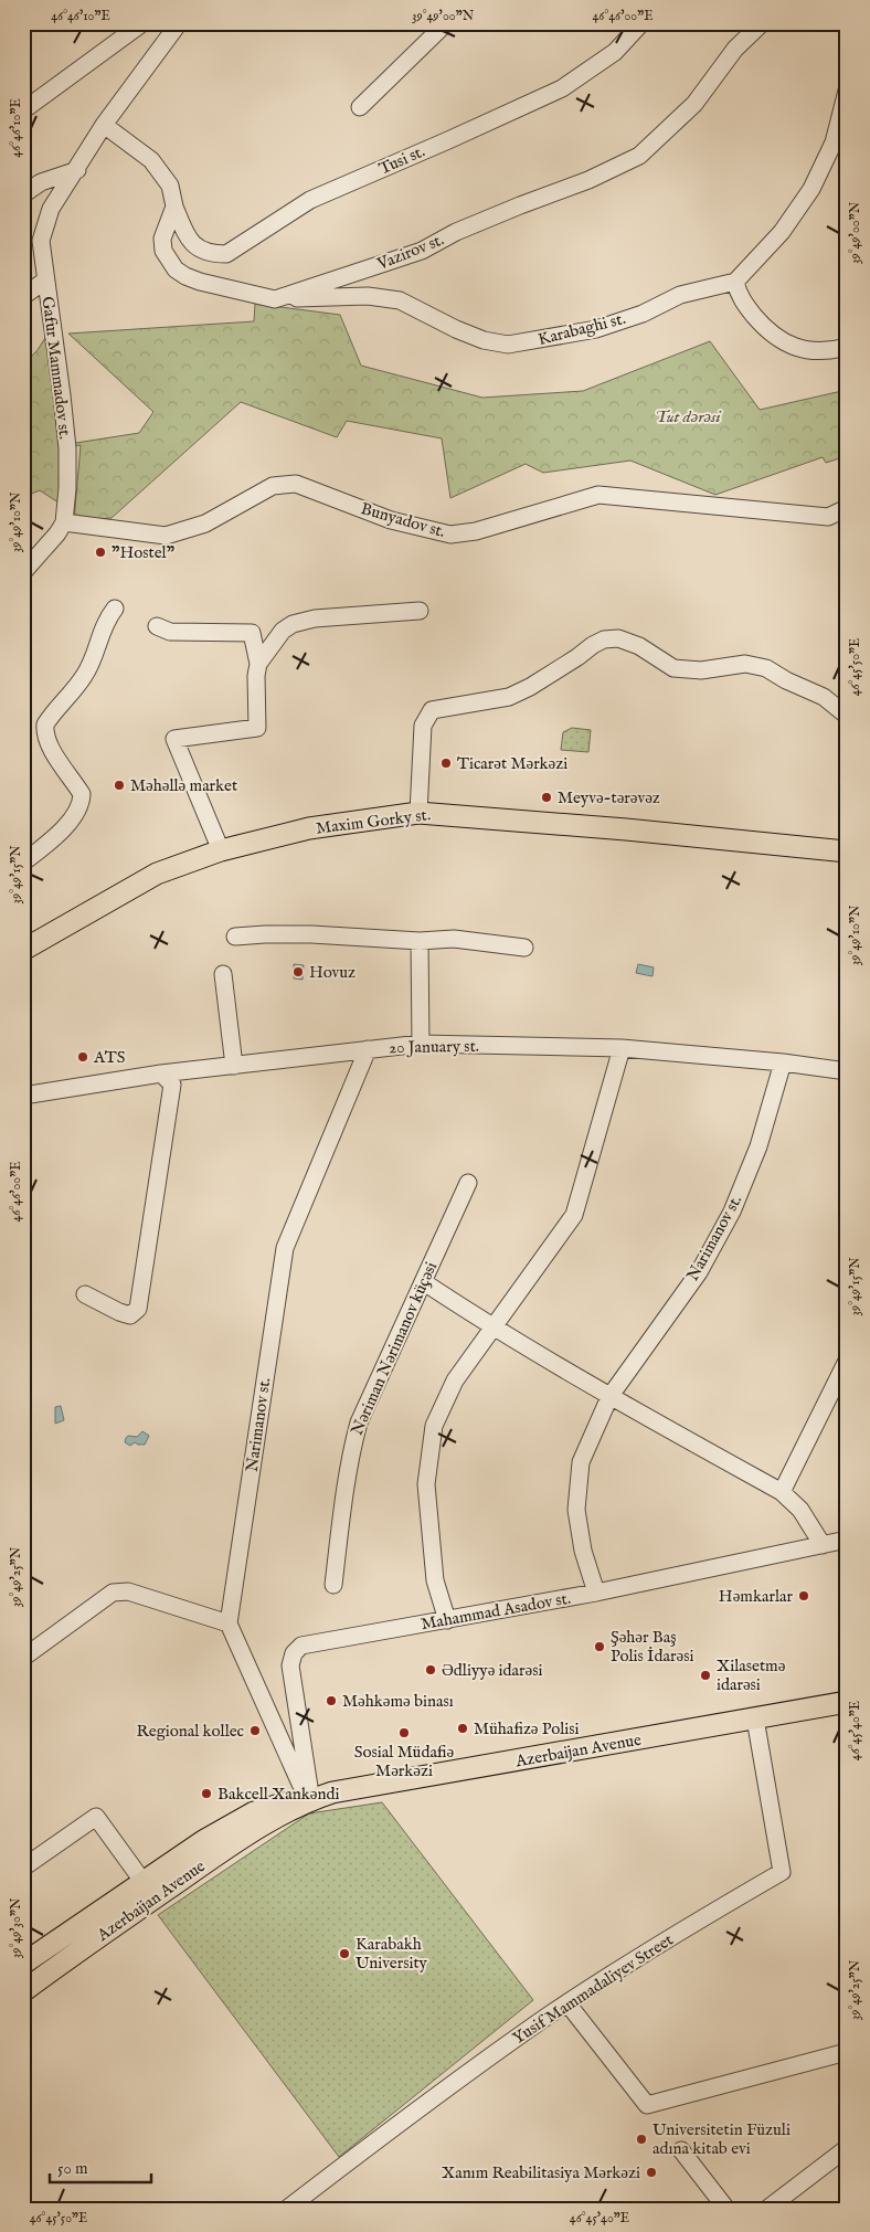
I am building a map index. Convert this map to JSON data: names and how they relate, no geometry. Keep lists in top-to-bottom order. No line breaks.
{"streets":{"main road":["Maxim Gorky st.","Azerbaijan Avenue"],"street":["Tusi st.","Vazirov st.","Karabaghi st.","Gafur Mammadov st.","Bunyadov st.","20 January st.","Narimanov st.","Nəriman Nərimanov küçəsi","Mahammad Asadov st.","Yusif Mammadaliyev Street"]},"crossings":[["Vazirov st.","Karabaghi st."],["Gafur Mammadov st.","Bunyadov st."],["20 January st.","Narimanov st."],["Narimanov st.","Mahammad Asadov st."],["Mahammad Asadov st.","Azerbaijan Avenue"],["Azerbaijan Avenue","Yusif Mammadaliyev Street"]],"parks":["Tut dərəsi"],"places":["\"Hostel\"","Ticarət Mərkəzi","Məhəllə market","Meyvə-tərəvəz","Hovuz","ATS","Həmkarlar","Şəhər Baş Polis İdarəsi","Ədliyyə idarəsi","Xilasetmə idarəsi","Məhkəmə binası","Mühafizə Polisi","Regional kollec","Sosial Müdafiə Mərkəzi","Bakcell Xankəndi","Karabakh University","Universitetin Füzuli adına kitab evi","Xanım Reabilitasiya Mərkəzi"],"scale_bar":"50 m","coordinates":["46°46'10\"E","39°49'00\"N","46°46'00\"E","39°49'10\"N","46°45'50\"E","39°49'15\"N","39°49'25\"N","46°45'40\"E","39°49'30\"N"]}
